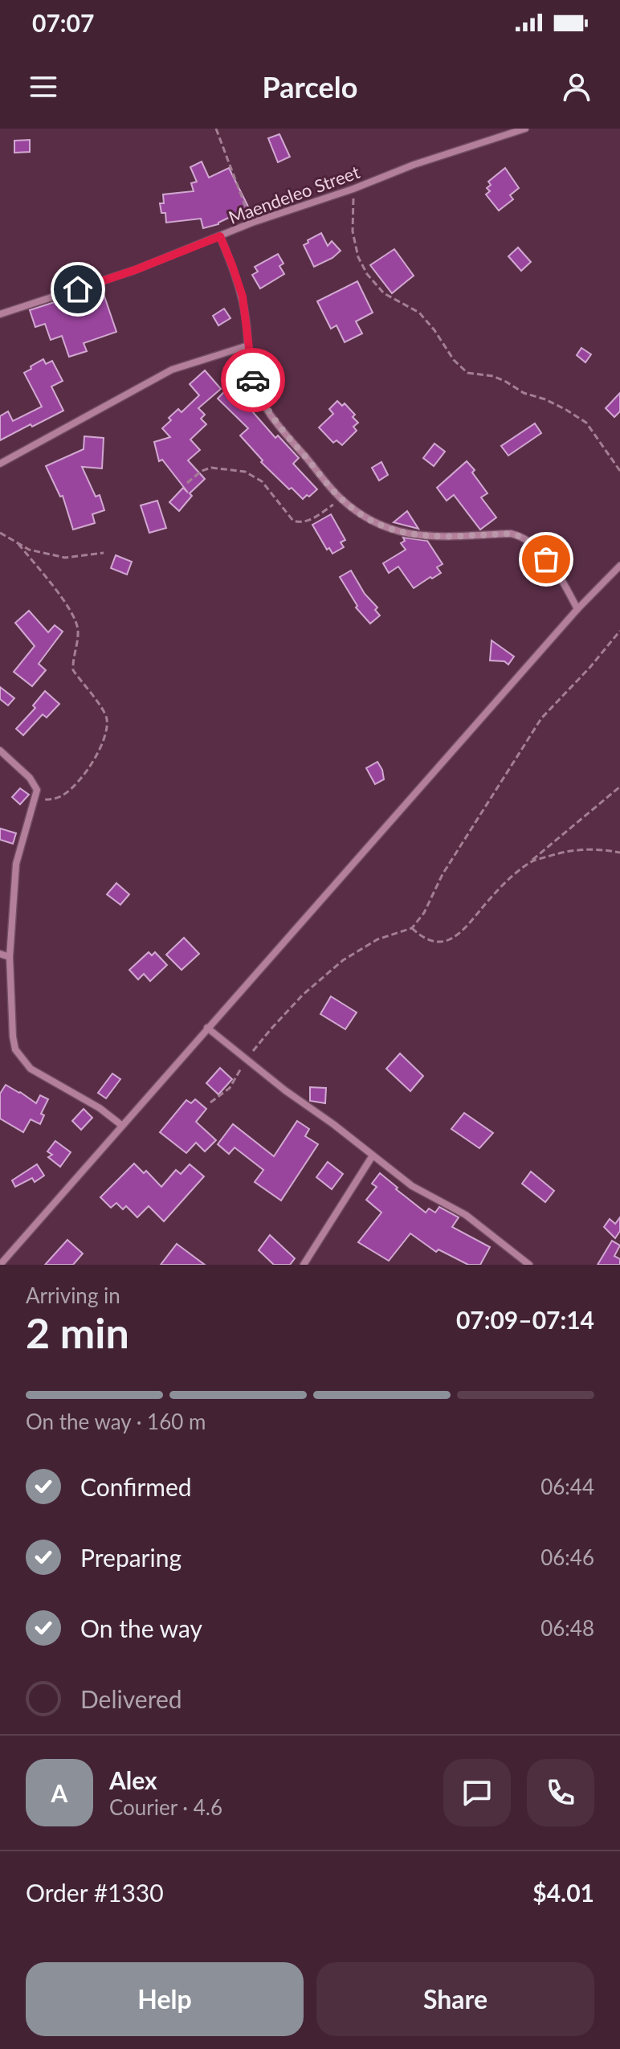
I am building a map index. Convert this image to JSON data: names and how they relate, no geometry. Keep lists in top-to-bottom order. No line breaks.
{"streets":{"street":["Maendeleo Street"]},"page":{"status":"07:07","header":"Parcelo","heading":["2 min","Arriving in","07:09–07:14"],"panel":["Alex","Courier · 4.6","Order #1330","$4.01"],"bar":"On the way · 160 m","list":[["Confirmed","06:44"],["Preparing","06:46"],["On the way","06:48"],"Delivered"],"round":"A","buttons":["Help","Share"]}}
